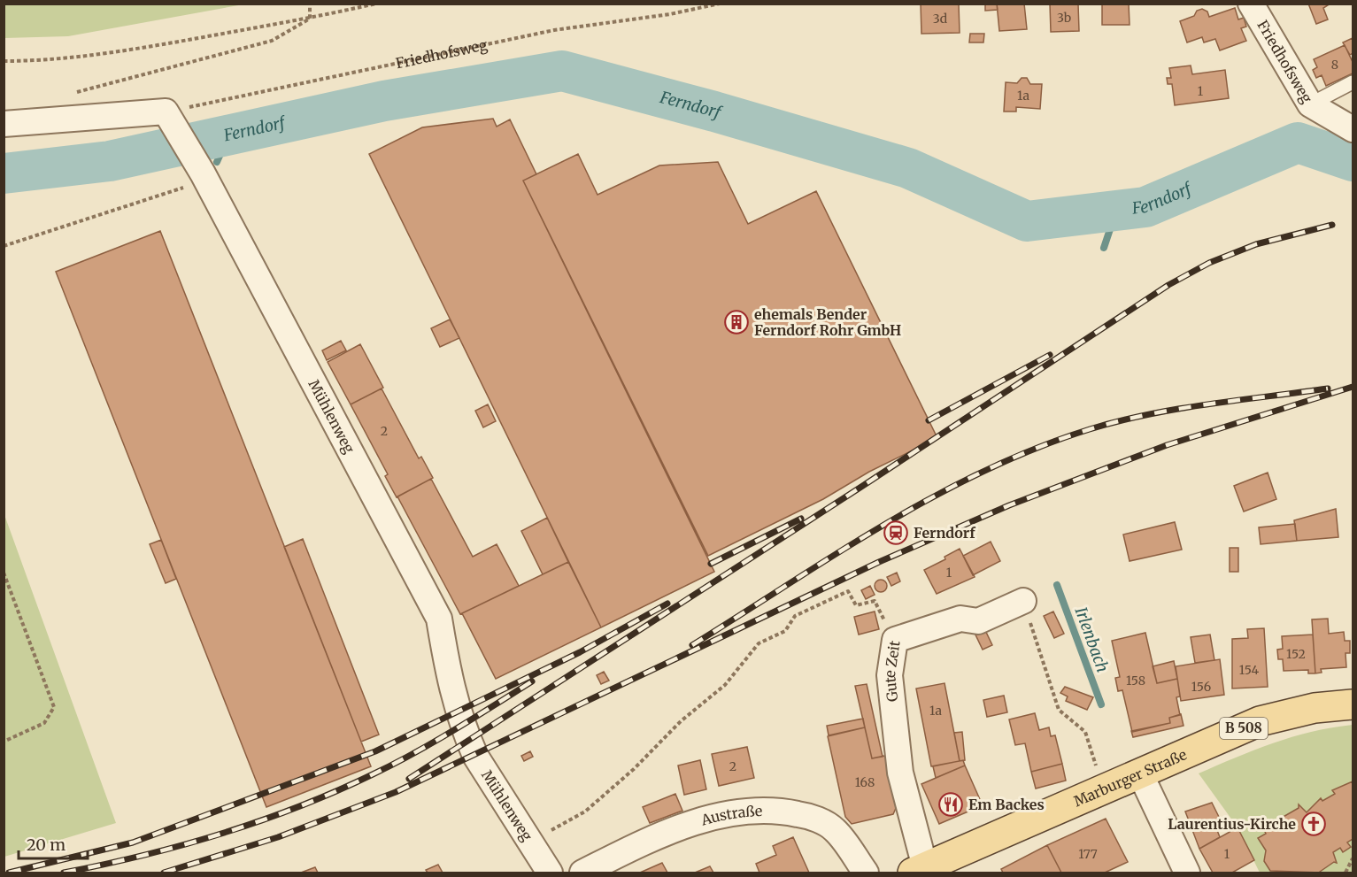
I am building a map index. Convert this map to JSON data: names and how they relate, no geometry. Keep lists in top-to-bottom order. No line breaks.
{"streets":{"main road":["B 508","Marburger Straße"],"street":["Friedhofsweg","Mühlenweg","Gute Zeit","Austraße"]},"crossings":[["Friedhofsweg","Mühlenweg"],["Gute Zeit","Marburger Straße"]],"water":["Ferndorf","Irlenbach"],"places":{"building":["ehemals Bender Ferndorf Rohr GmbH"],"station":["Ferndorf"],"restaurant":["Em Backes"],"church":["Laurentius-Kirche"]},"house_numbers":["3b","3d","8","1","1a","2","1","152","154","158","156","1a","2","168","177","1"],"scale_bar":"20 m"}
